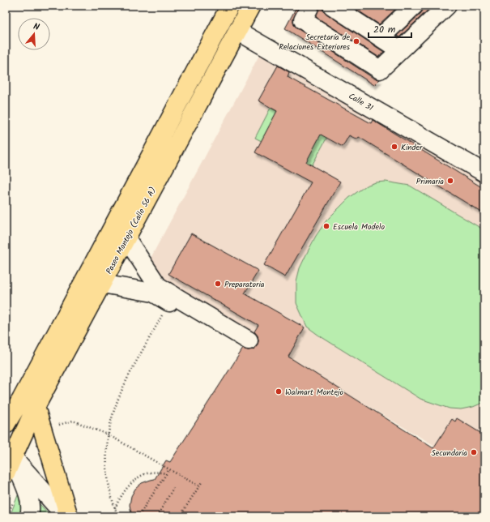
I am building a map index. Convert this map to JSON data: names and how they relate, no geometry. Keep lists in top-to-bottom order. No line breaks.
{"streets":{"main road":["Paseo Montejo (Calle 56 A)"],"street":["Calle 31"]},"crossings":[["Calle 31","Paseo Montejo (Calle 56 A)"]],"places":["Secretaría de Relaciones Exteriores","Kinder","Primaria","Escuela Modelo","Preparatoria","Walmart Montejo","Secundaria"],"scale_bar":"20 m","north":"top"}
